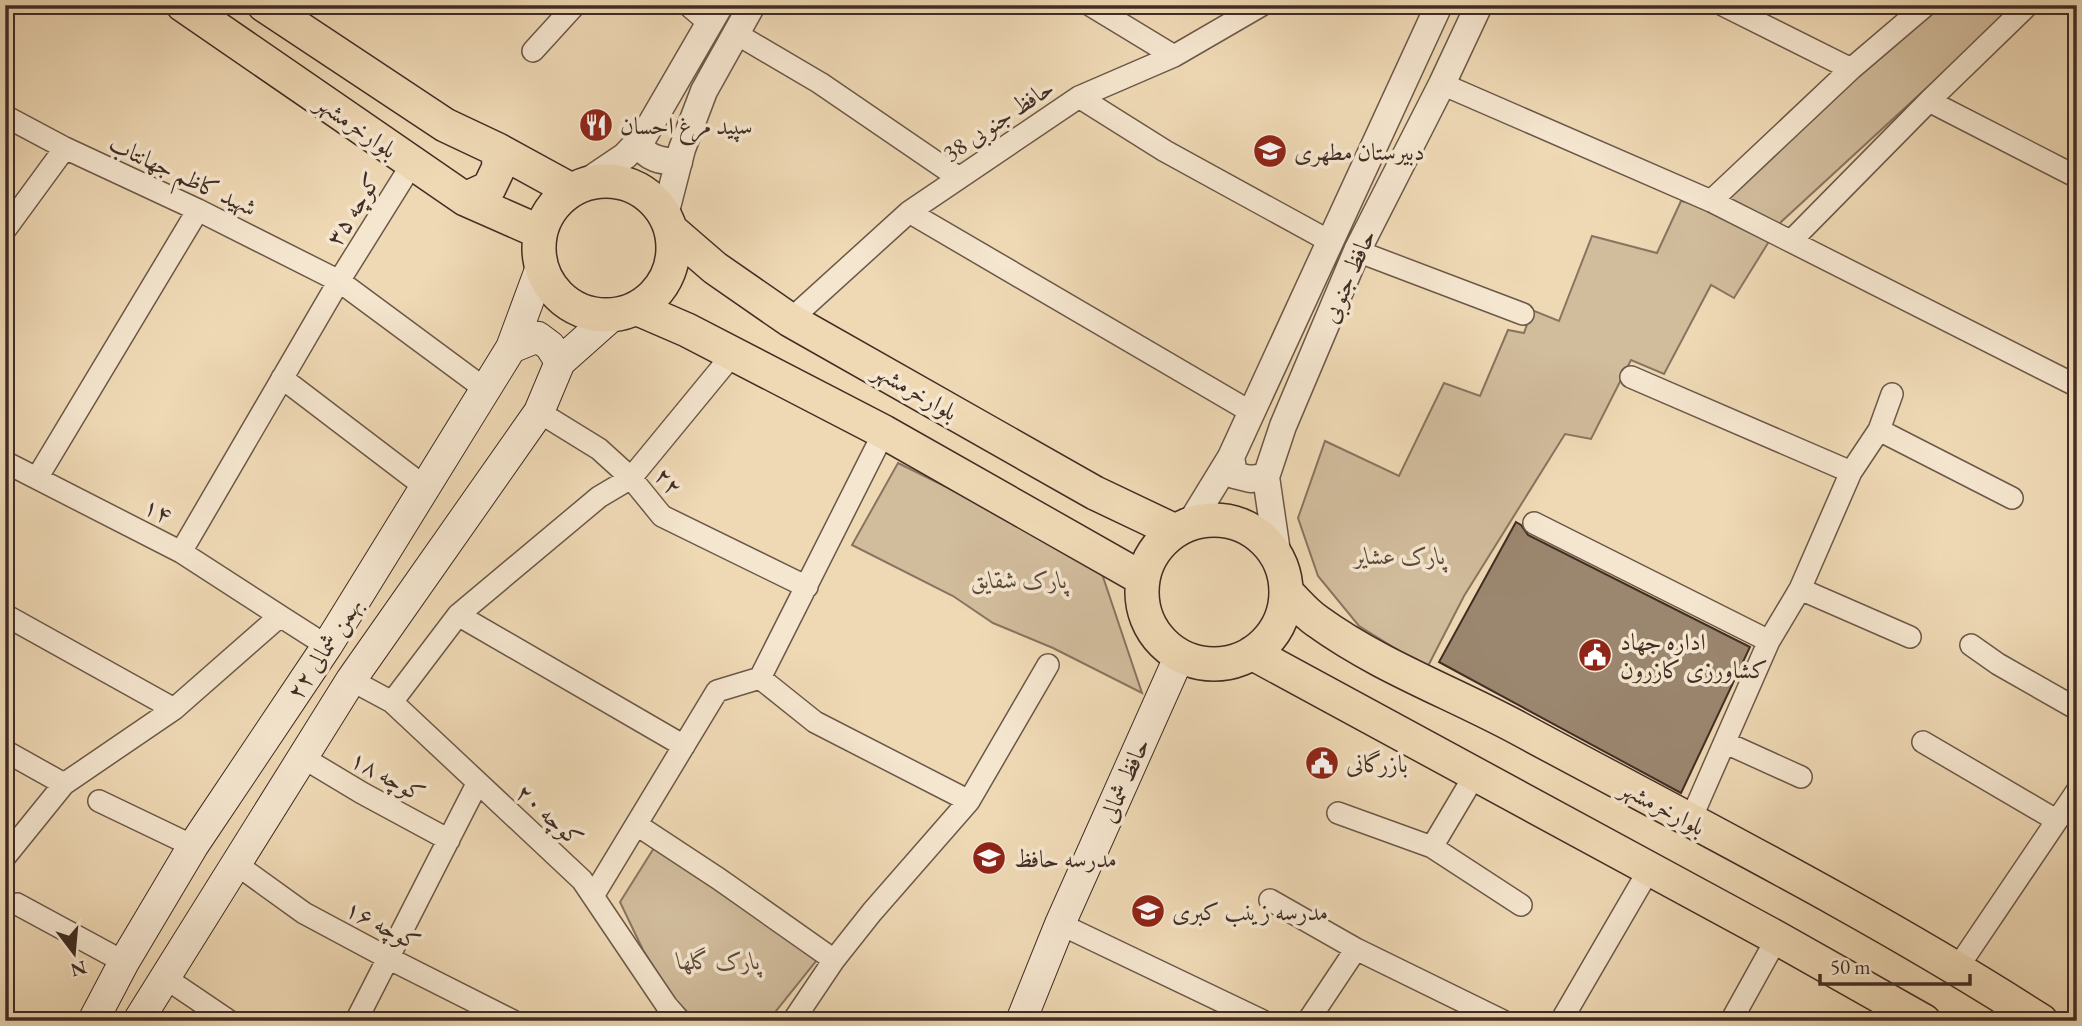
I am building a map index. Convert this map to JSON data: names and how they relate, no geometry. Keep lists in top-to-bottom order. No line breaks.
{"streets":{"main road":["بلوارخرمشهر","۲۲ بهمن شمالی","حافظ شمالی"],"street":["حافظ جنوبی 38","شهید کاظم جهانتاب","کوچه ۳۵","حافظ جنوبی","۲۲","۱۴","کوچه ۱۸","کوچه ۲۰","کوچه ۱۶"]},"crossings":[["حافظ جنوبی 38","بلوارخرمشهر"],["بلوارخرمشهر","کوچه ۳۵"],["بلوارخرمشهر","حافظ جنوبی"],["بلوارخرمشهر","۲۲ بهمن شمالی"],["بلوارخرمشهر","حافظ شمالی"],["شهید کاظم جهانتاب","کوچه ۳۵"],["شهید کاظم جهانتاب","۲۲ بهمن شمالی"],["کوچه ۳۵","۱۴"],["حافظ جنوبی","حافظ شمالی"],["۲۲","۲۲ بهمن شمالی"],["۱۴","۲۲ بهمن شمالی"],["۲۲ بهمن شمالی","کوچه ۱۸"],["۲۲ بهمن شمالی","کوچه ۲۰"],["۲۲ بهمن شمالی","کوچه ۱۶"]],"parks":["پارک عشایر","پارک شقایق","پارک گلها"],"places":{"restaurant":["سپید مرغ احسان"],"school or university":["دبیرستان مطهری","مدرسه حافظ","مدرسه زینب کبری"],"public building":["اداره جهاد کشاورزی کازرون","بازرگانی"]},"scale_bar":"50 m","north":"bottom"}
